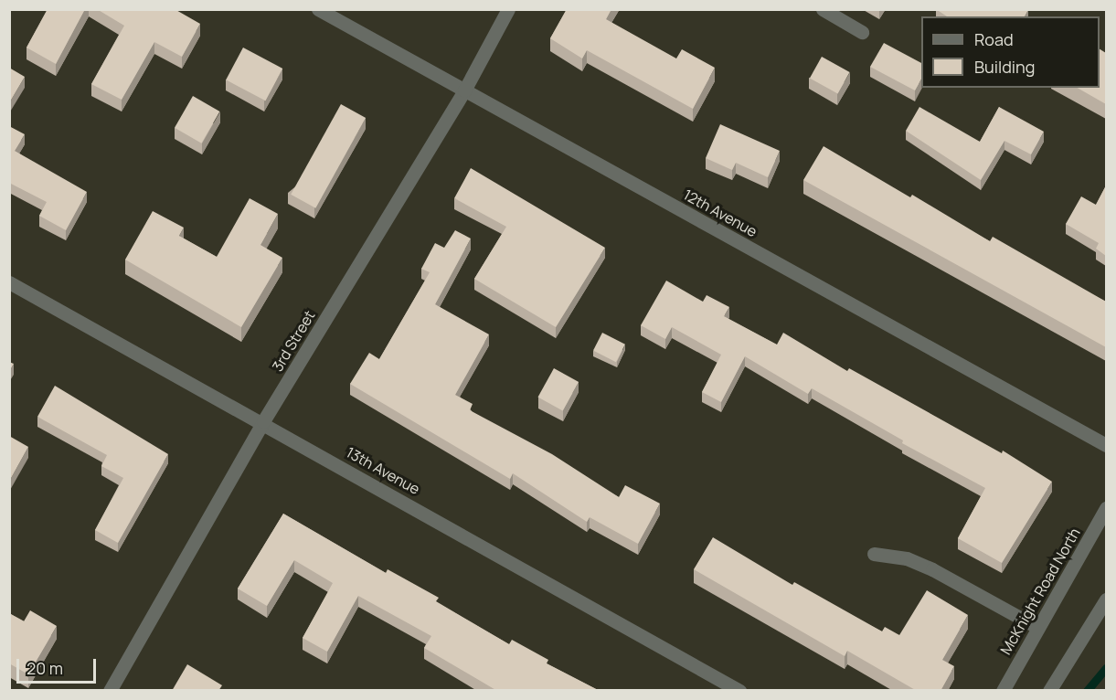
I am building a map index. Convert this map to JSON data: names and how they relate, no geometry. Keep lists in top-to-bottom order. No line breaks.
{"streets":{"street":["12th Avenue","3rd Street","13th Avenue","McKnight Road North"]},"crossings":[["12th Avenue","3rd Street"],["3rd Street","13th Avenue"]],"legend":["Road","Building"],"scale_bar":"20 m"}
